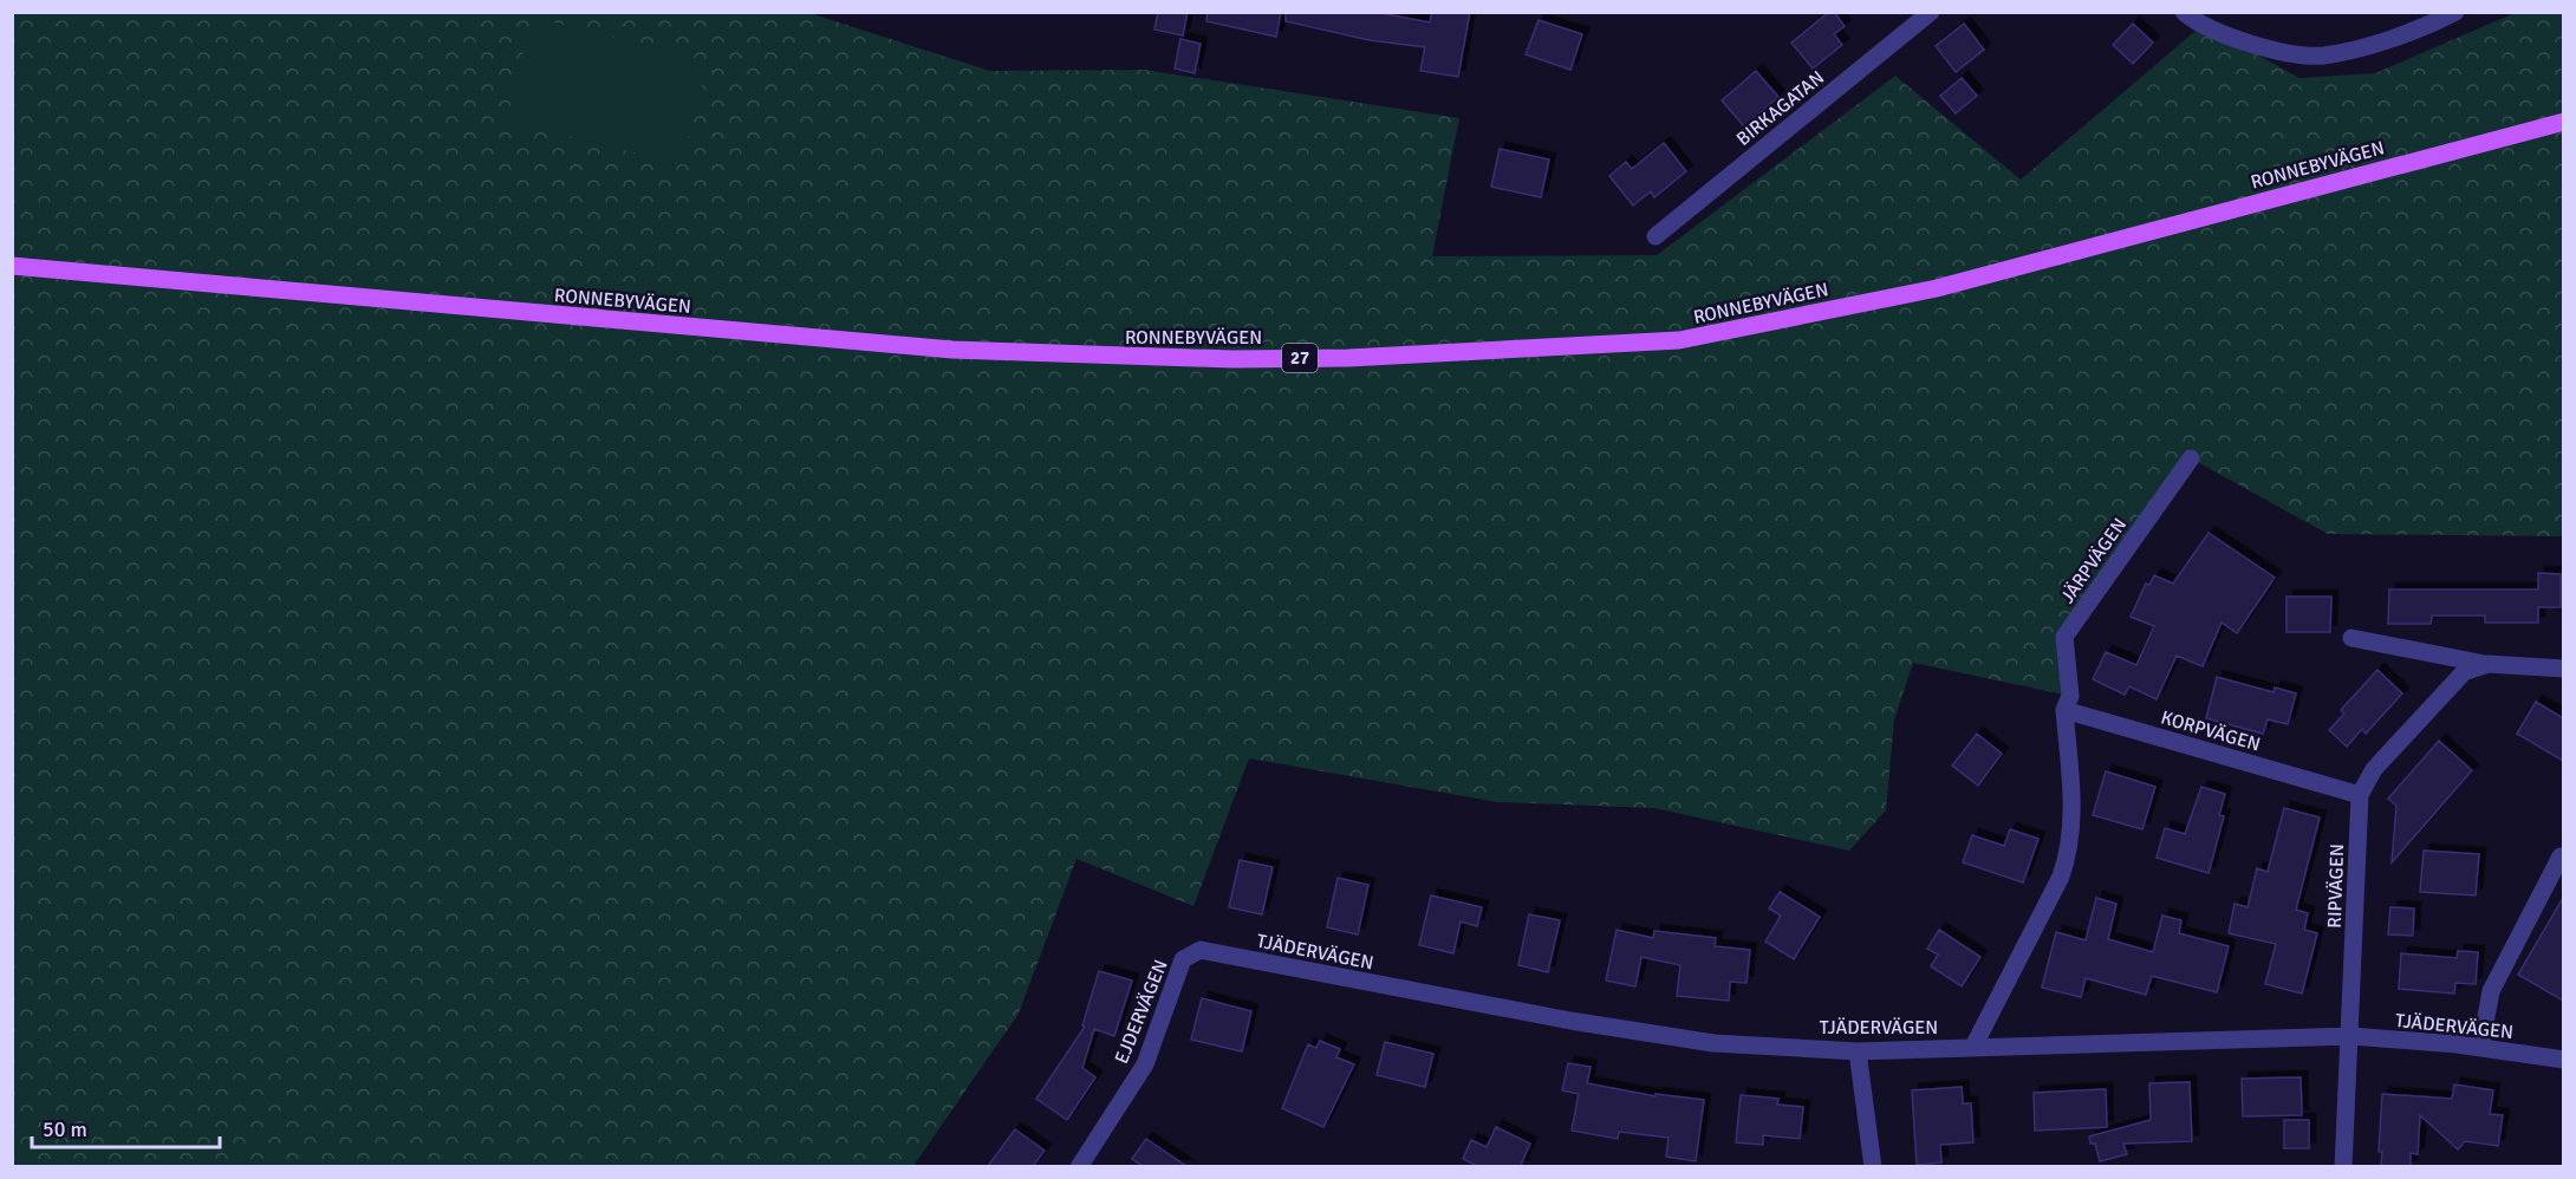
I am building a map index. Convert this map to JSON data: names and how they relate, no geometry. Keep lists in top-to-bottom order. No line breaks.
{"streets":{"main road":["RONNEBYVÄGEN","27"],"street":["BIRKAGATAN","JÄRPVÄGEN","KORPVÄGEN","RIPVÄGEN","TJÄDERVÄGEN","EJDERVÄGEN"]},"crossings":[["JÄRPVÄGEN","KORPVÄGEN"],["JÄRPVÄGEN","TJÄDERVÄGEN"],["KORPVÄGEN","RIPVÄGEN"],["RIPVÄGEN","TJÄDERVÄGEN"],["TJÄDERVÄGEN","EJDERVÄGEN"]],"scale_bar":"50 m"}
